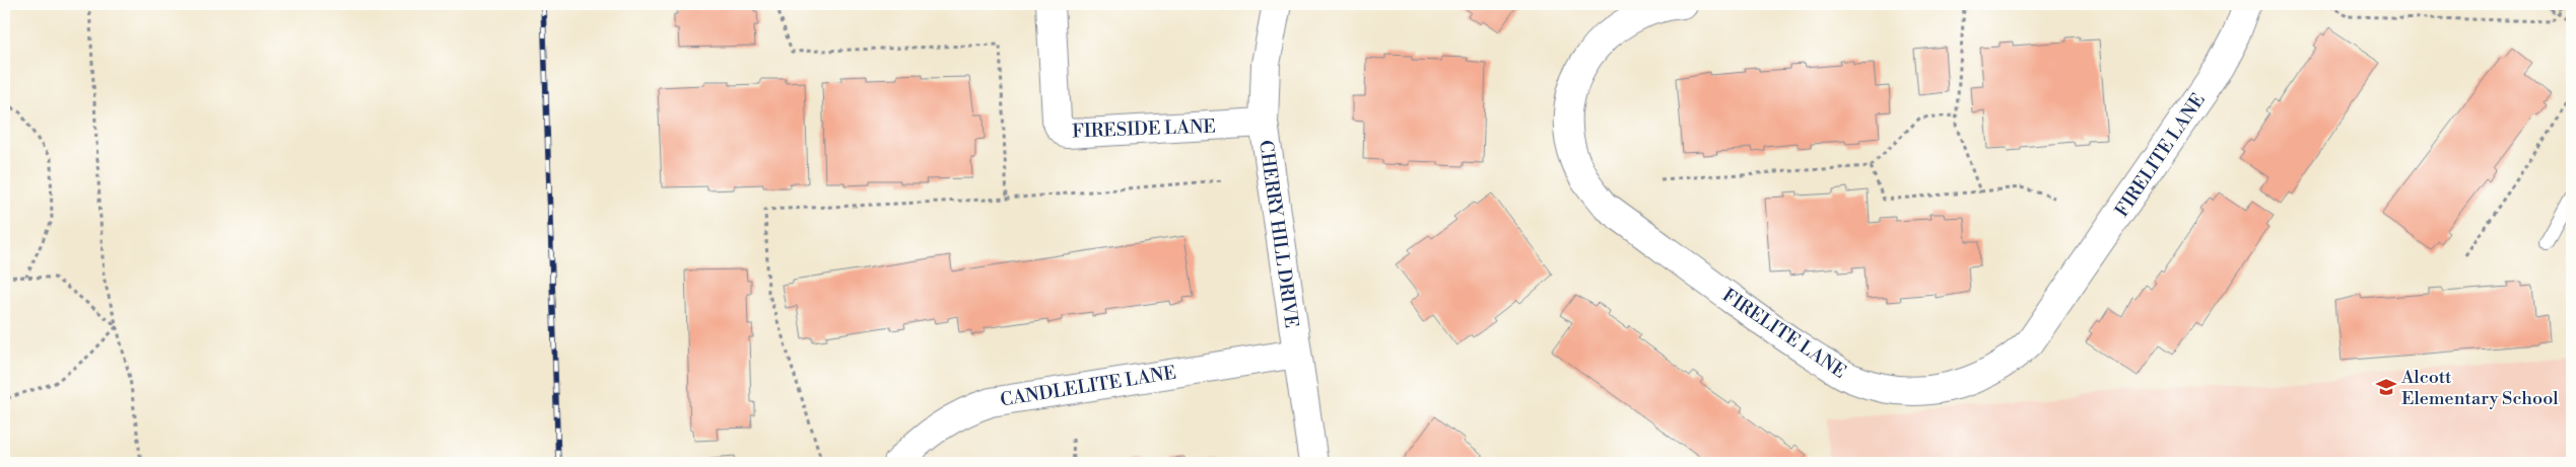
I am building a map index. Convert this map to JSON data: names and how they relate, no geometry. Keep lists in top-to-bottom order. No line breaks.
{"streets":{"street":["FIRESIDE LANE","FIRELITE LANE","CHERRY HILL DRIVE","CANDLELITE LANE"]},"crossings":[["FIRESIDE LANE","CHERRY HILL DRIVE"],["CHERRY HILL DRIVE","CANDLELITE LANE"]],"places":{"school or university":["Alcott Elementary School"]}}
